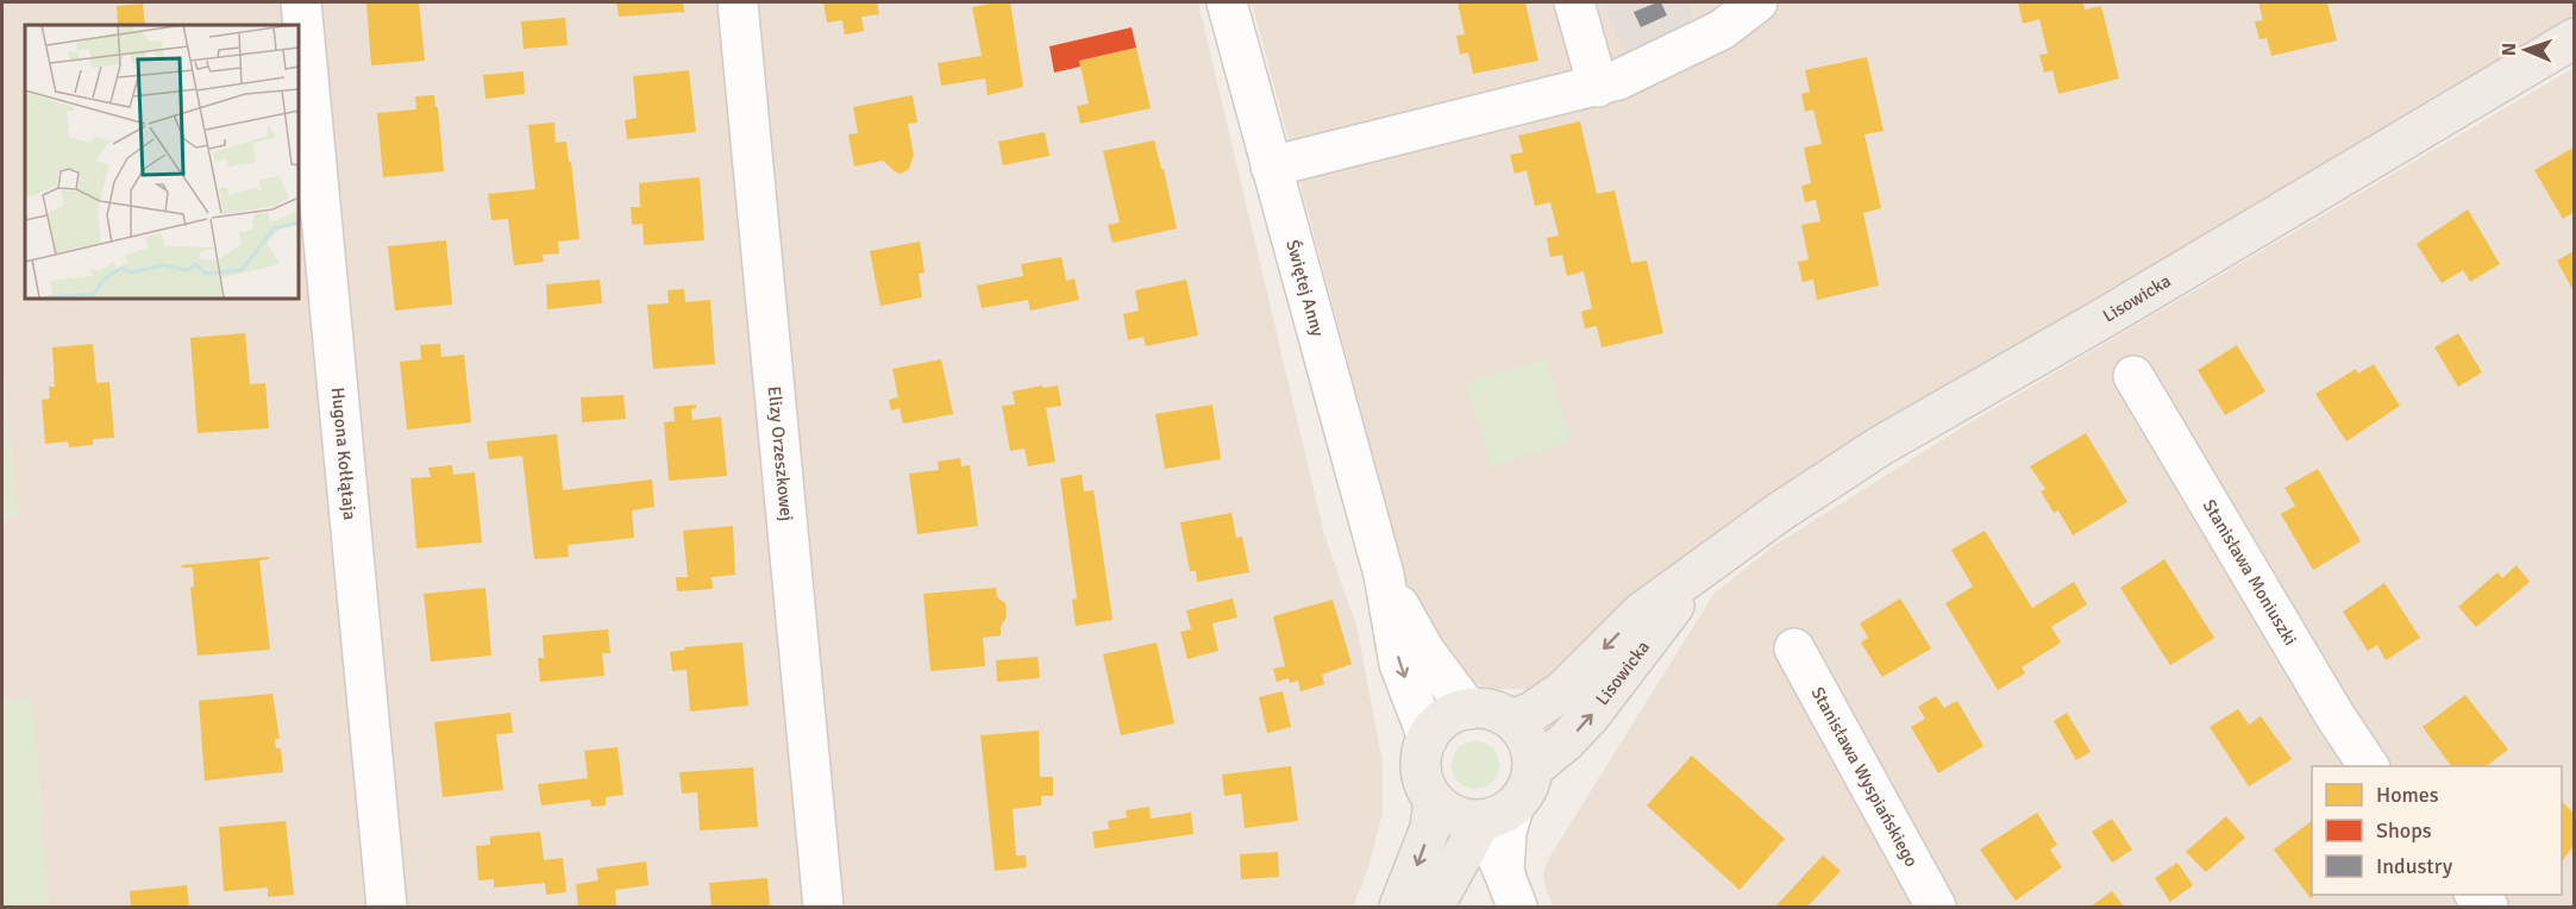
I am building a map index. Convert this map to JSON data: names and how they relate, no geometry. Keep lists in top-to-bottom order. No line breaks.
{"streets":{"main road":["Lisowicka"],"street":["Świętej Anny","Hugona Kołłątaja","Elizy Orzeszkowej","Stanisława Moniuszki","Stanisława Wyspiańskiego"]},"crossings":[["Świętej Anny","Lisowicka"]],"legend":["Homes","Shops","Industry"],"north":"left"}
